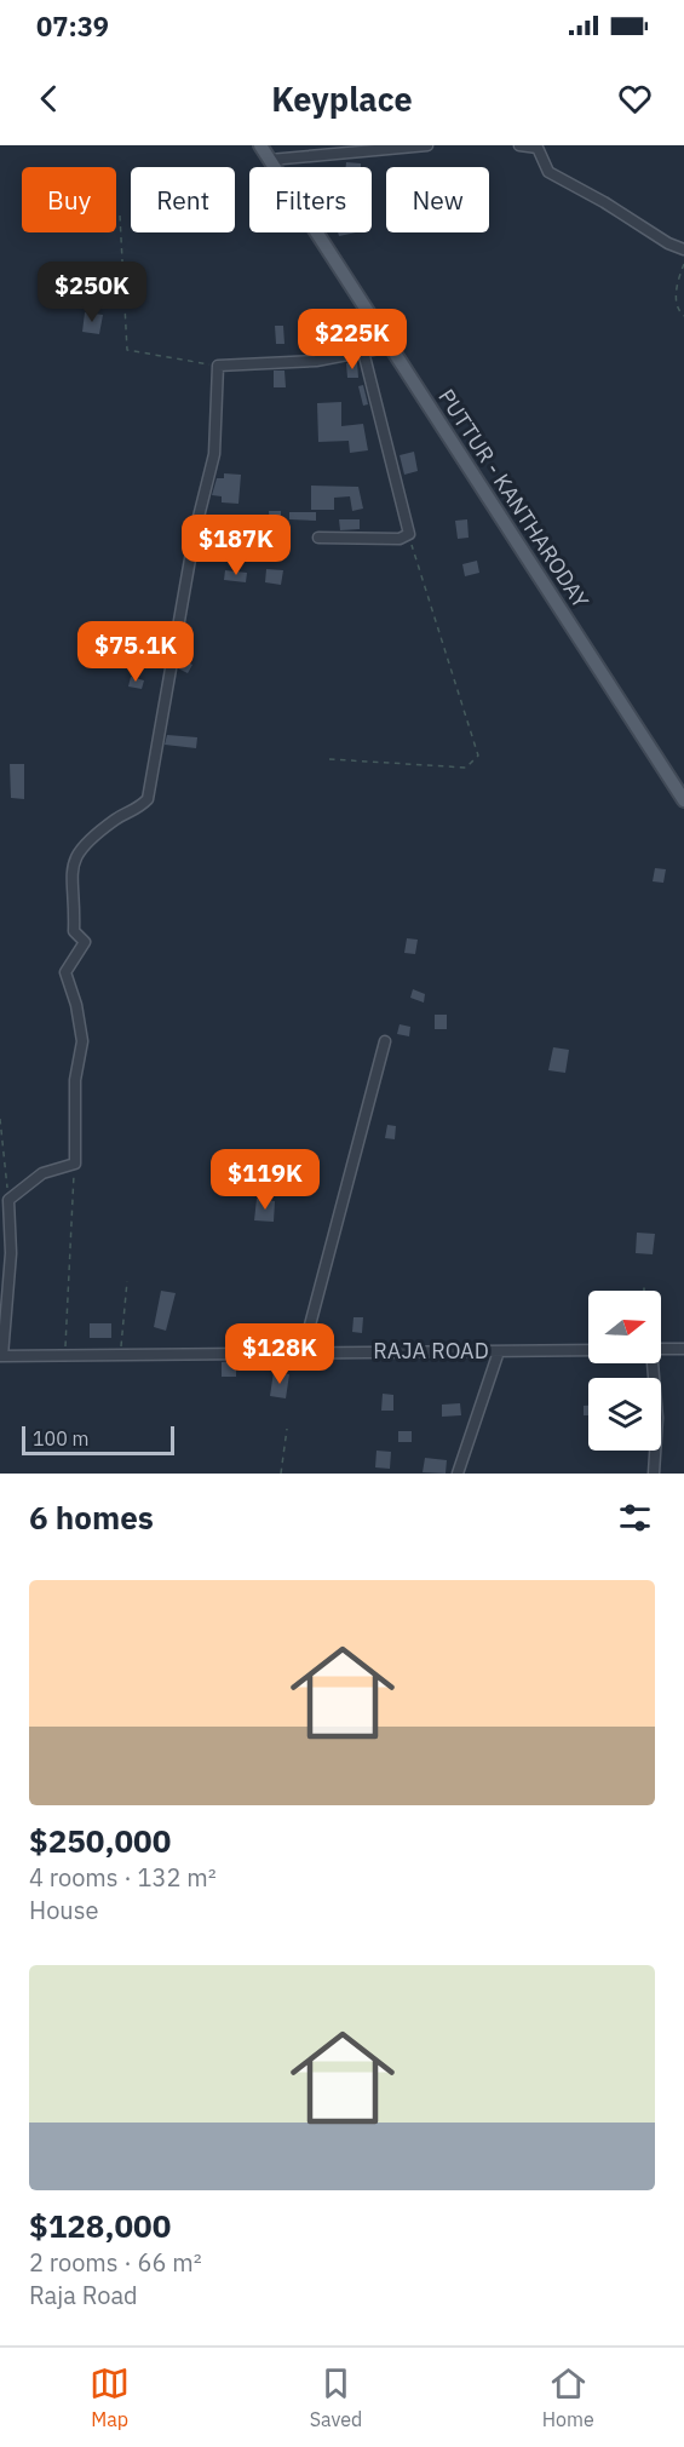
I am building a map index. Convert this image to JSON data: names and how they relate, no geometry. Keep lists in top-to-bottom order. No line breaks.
{"streets":{"main road":["PUTTUR - KANTHARODAY"],"street":["RAJA ROAD"]},"scale_bar":"100 m","north":"right","page":{"status":"07:39","header":"Keyplace","chip":["Buy","Rent","Filters","New"],"price":["$250K","$225K","$187K","$75.1K","$119K","$128K"],"scale":"100 m","heading":"6 homes","list":[{"name":"$250,000","note":"4 rooms · 132 m² · House"},{"name":"$128,000","note":"2 rooms · 66 m² · Raja Road"}],"tabs":["Map","Saved","Home"]}}
